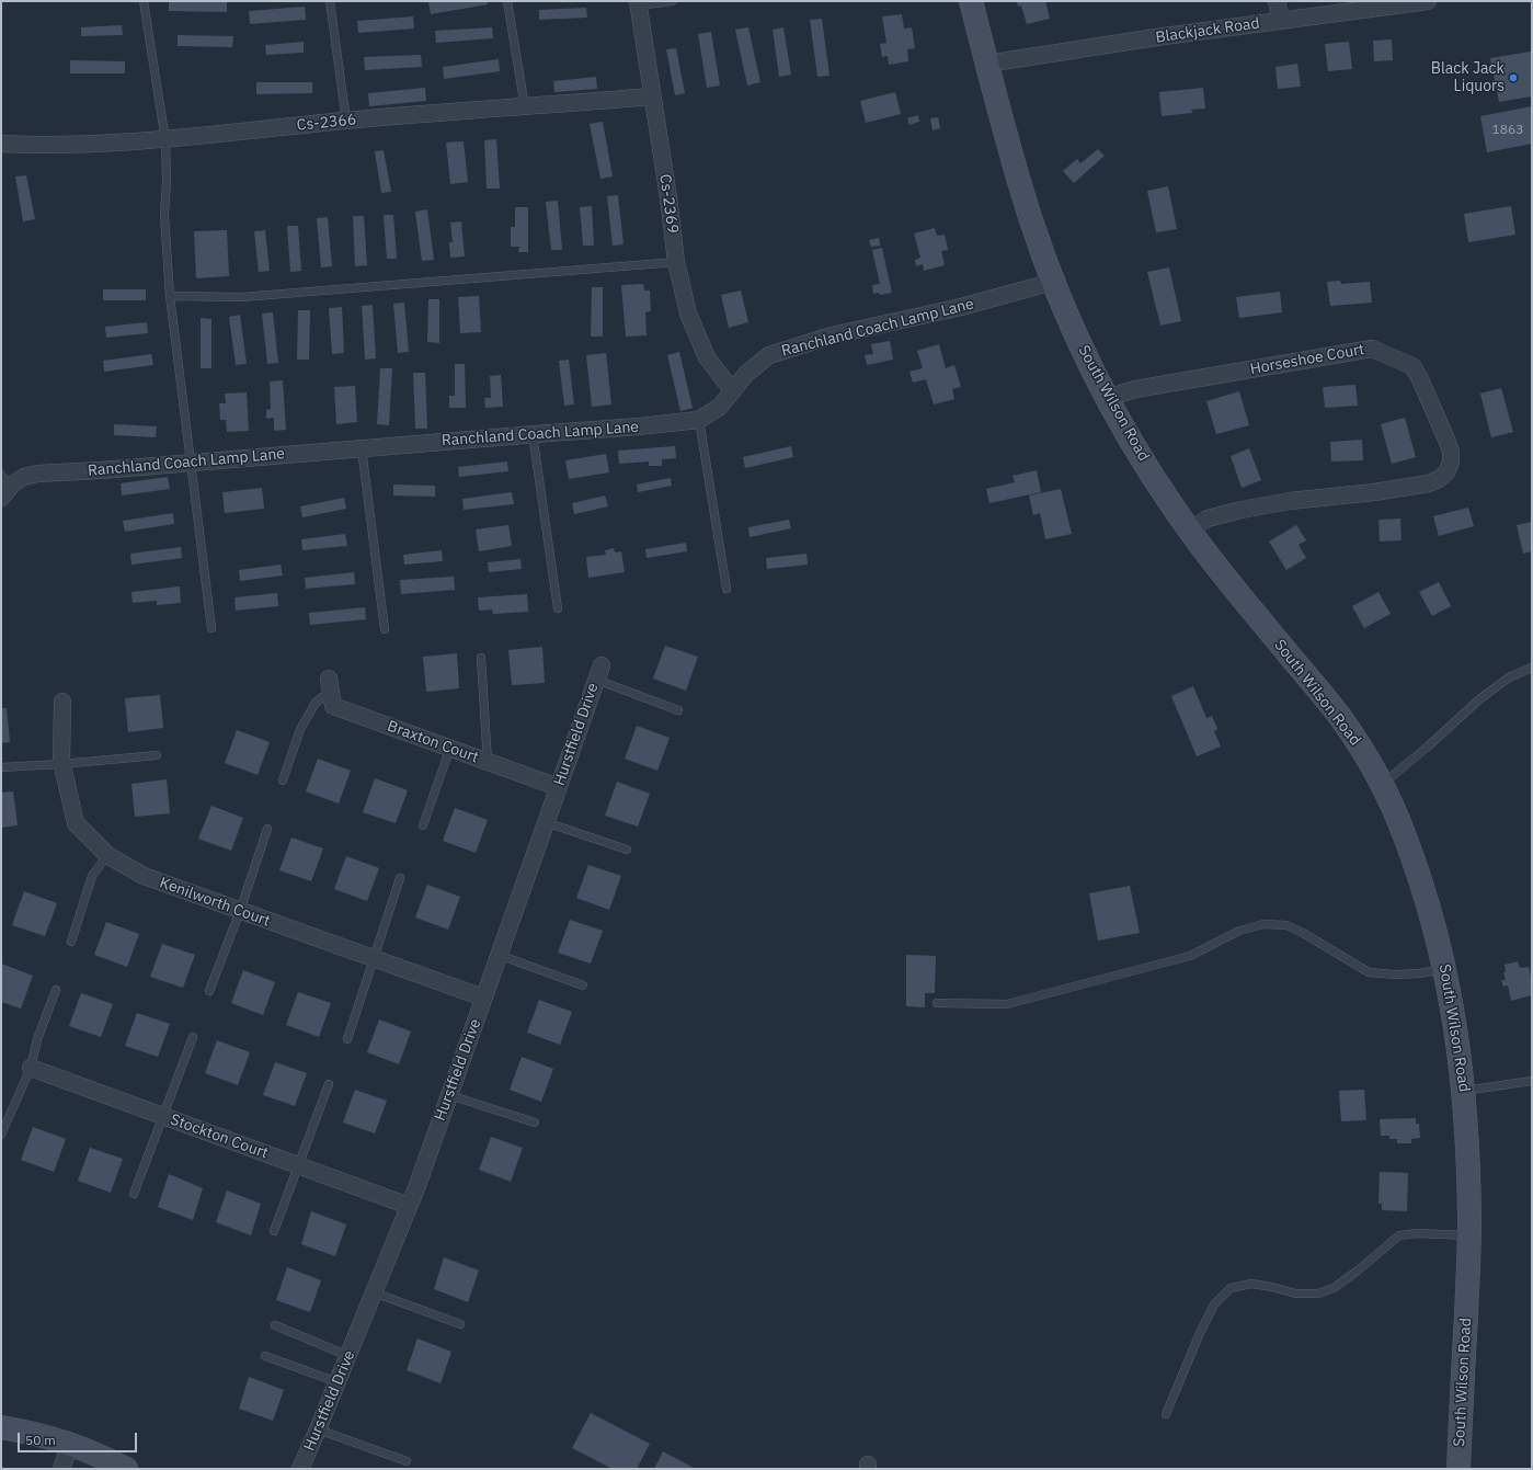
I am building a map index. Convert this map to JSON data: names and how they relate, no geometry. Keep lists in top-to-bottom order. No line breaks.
{"streets":{"main road":["South Wilson Road"],"street":["Blackjack Road","Cs-2366","Cs-2369","Ranchland Coach Lamp Lane","Horseshoe Court","Hurstfield Drive","Braxton Court","Kenilworth Court","Stockton Court"]},"crossings":[["Blackjack Road","South Wilson Road"],["Cs-2366","Cs-2369"],["Cs-2369","Ranchland Coach Lamp Lane"],["Ranchland Coach Lamp Lane","South Wilson Road"],["Horseshoe Court","South Wilson Road"],["Hurstfield Drive","Braxton Court"],["Hurstfield Drive","Kenilworth Court"],["Hurstfield Drive","Stockton Court"]],"places":["Black Jack Liquors"],"house_numbers":["1863"],"scale_bar":"50 m"}
